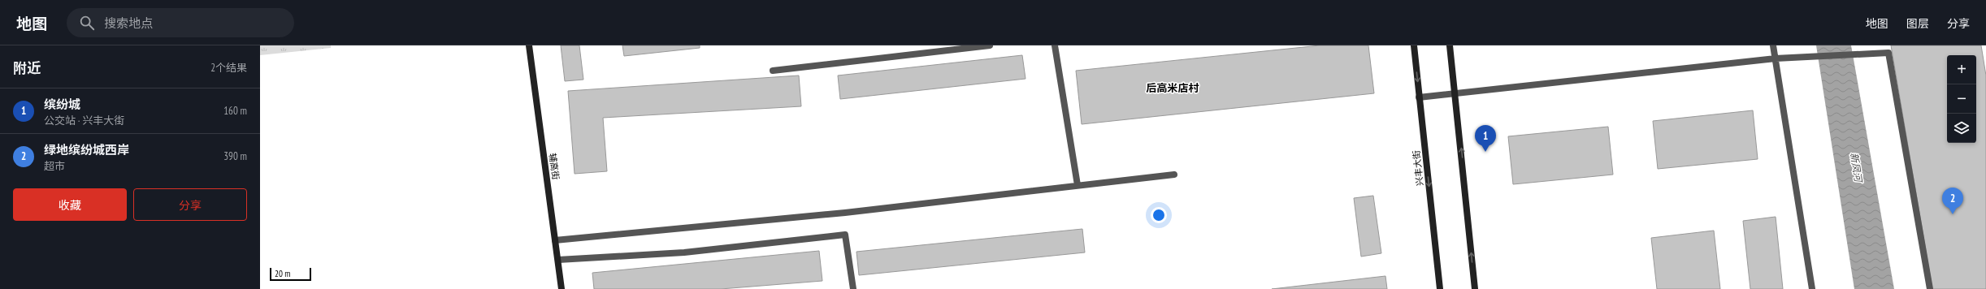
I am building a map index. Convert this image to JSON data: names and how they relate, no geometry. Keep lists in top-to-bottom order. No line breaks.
{"streets":{"main road":["辅高街","兴丰大街"]},"districts":["后高米店村"],"water":["新凤河"],"scale_bar":"20 m","page":{"header":"地图","search":"搜索地点","nav":["地图","图层","分享"],"heading":["附近","2个结果"],"map_buttons":["+","−"],"list":[{"mark":"1","name":"缤纷城","note":"公交站 · 兴丰大街","value":"160 m"},{"mark":"2","name":"绿地缤纷城西岸","note":"超市","value":"390 m"}],"pins":["1","2"],"buttons":["收藏","分享"],"scale":"20 m"}}
